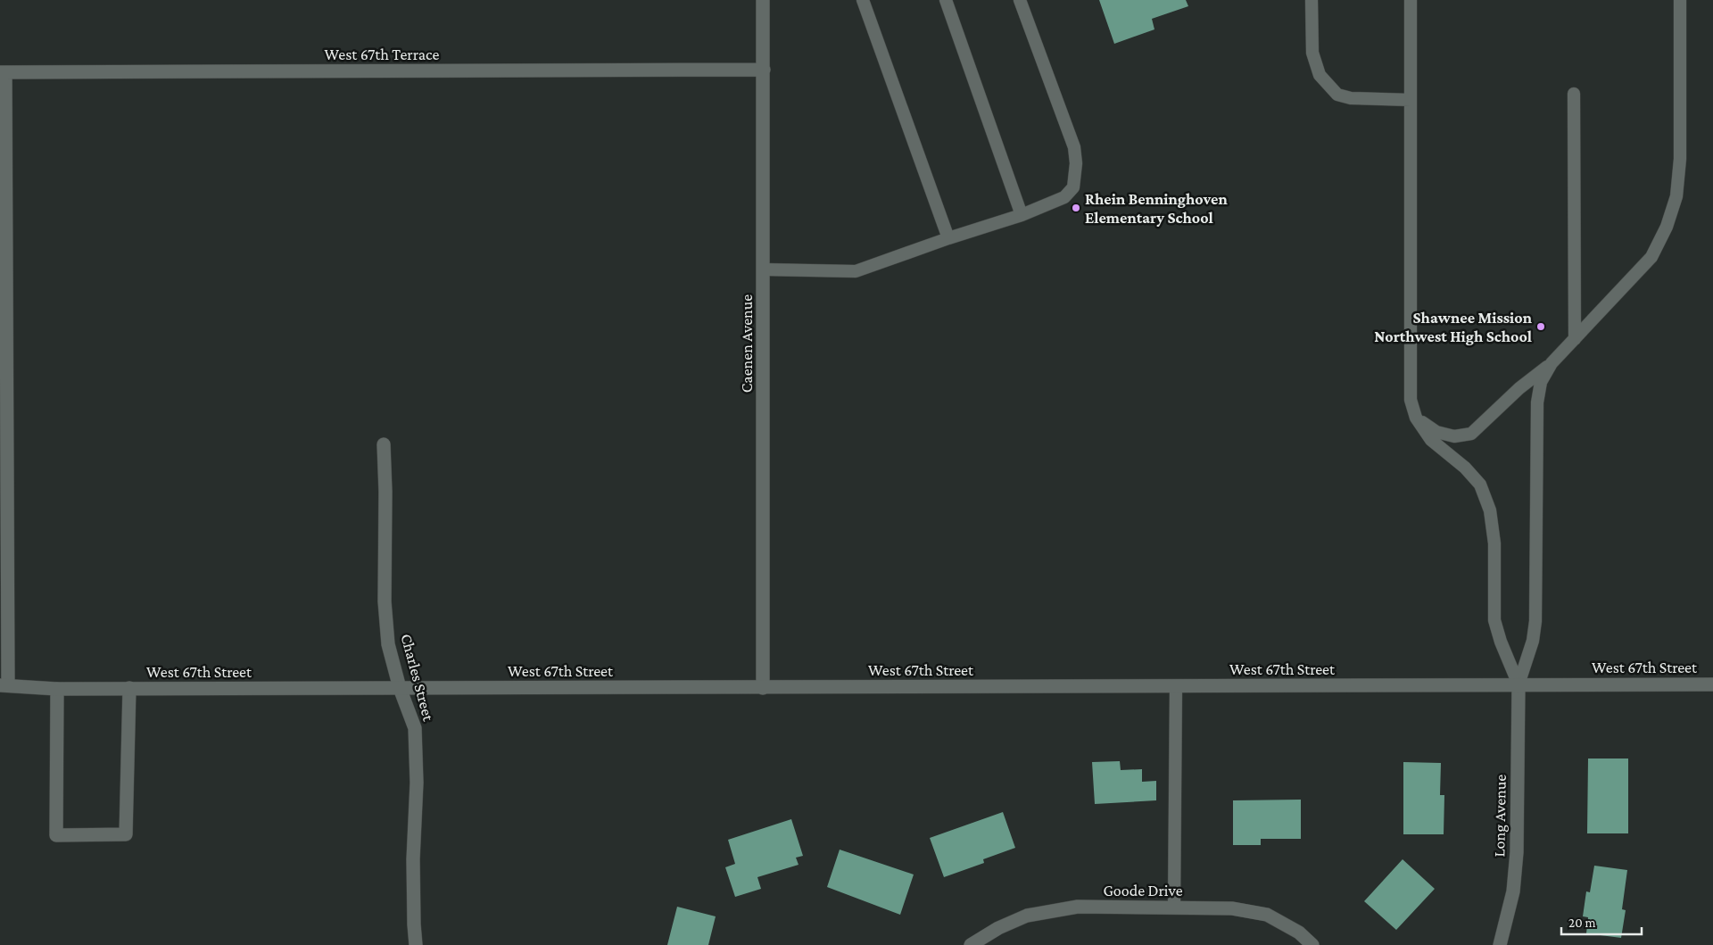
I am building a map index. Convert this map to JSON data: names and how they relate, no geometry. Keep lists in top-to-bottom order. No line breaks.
{"streets":{"street":["West 67th Terrace","Caenen Avenue","West 67th Street","Charles Street","Long Avenue","Goode Drive"]},"crossings":[["West 67th Terrace","Caenen Avenue"],["Caenen Avenue","West 67th Street"],["West 67th Street","Charles Street"],["West 67th Street","Long Avenue"]],"places":["Rhein Benninghoven Elementary School","Shawnee Mission Northwest High School"],"scale_bar":"20 m"}
